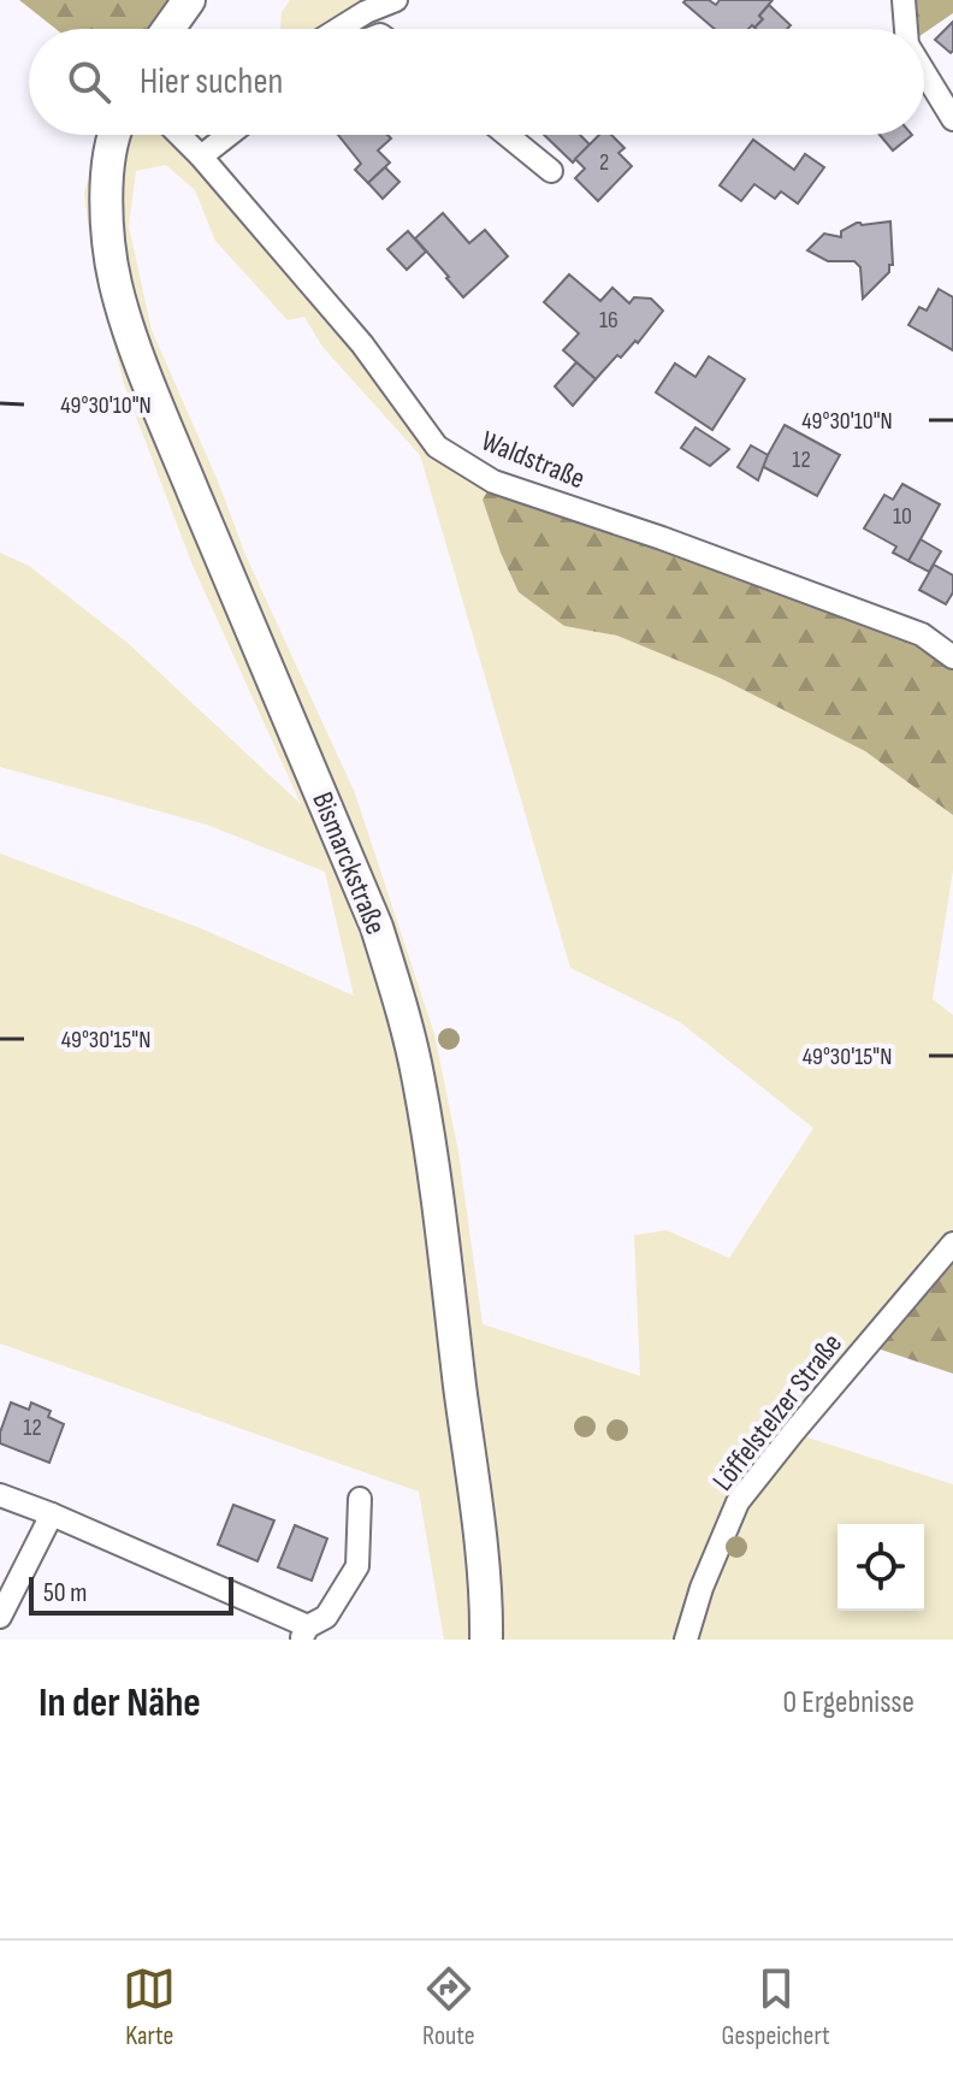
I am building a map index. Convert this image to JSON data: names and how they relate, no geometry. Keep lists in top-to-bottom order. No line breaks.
{"streets":{"street":["Waldstraße","Bismarckstraße","Löffelstelzer Straße"]},"house_numbers":["2","16","12","10","12"],"scale_bar":"50 m","page":{"search":"Hier suchen","scale":"50 m","heading":["In der Nähe","0 Ergebnisse"],"nav":["Karte","Route","Gespeichert"]},"coordinates":["49°30'10\"N","49°30'15\"N"]}
